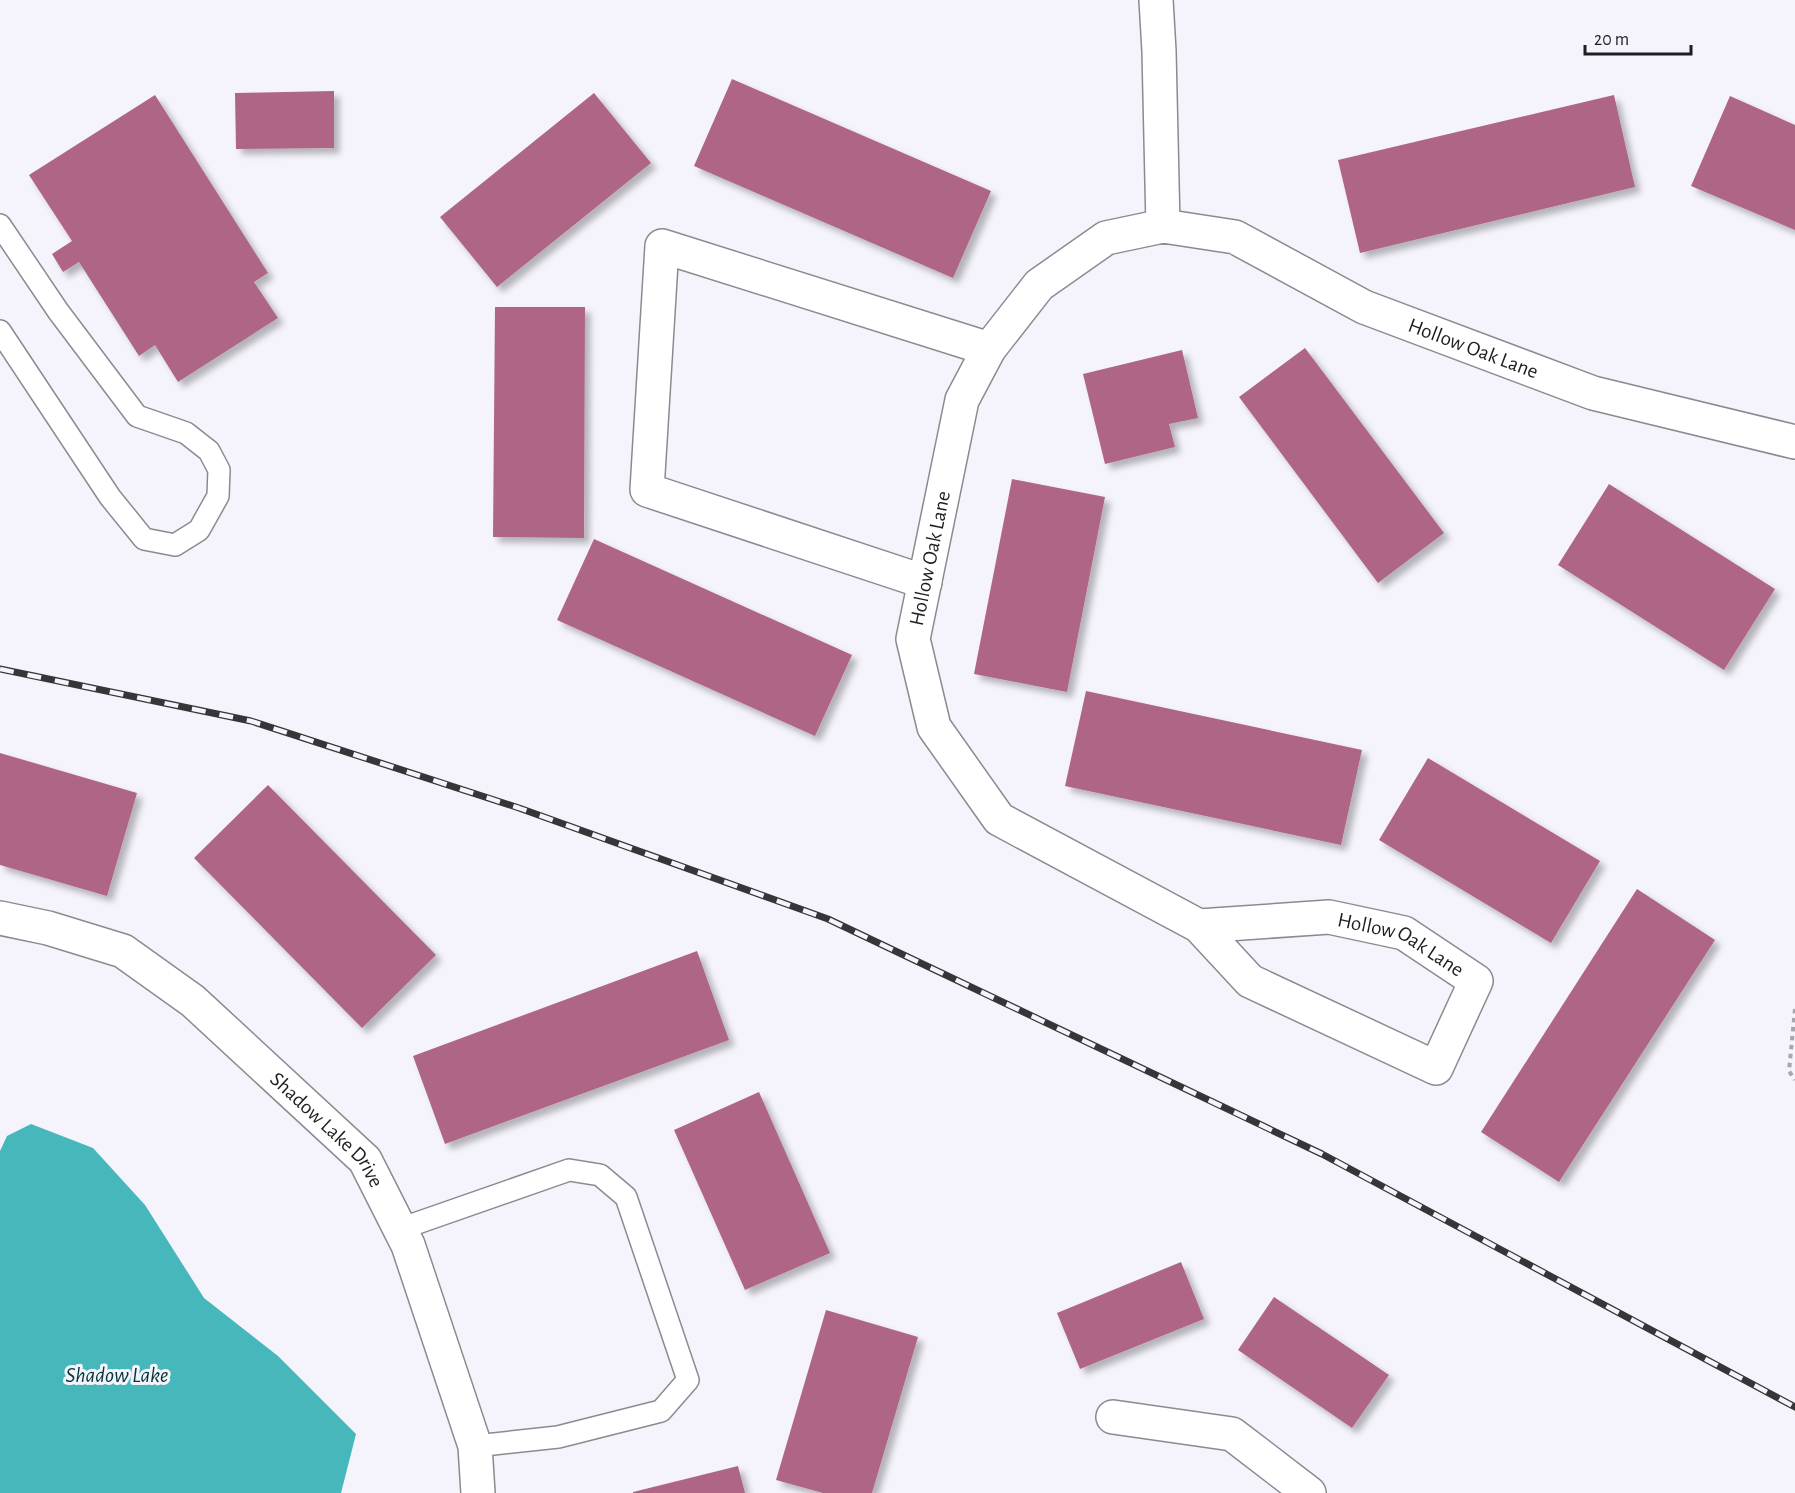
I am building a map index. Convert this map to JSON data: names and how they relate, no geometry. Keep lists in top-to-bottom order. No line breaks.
{"streets":{"street":["Hollow Oak Lane","Shadow Lake Drive"]},"water":["Shadow Lake"],"scale_bar":"20 m"}
